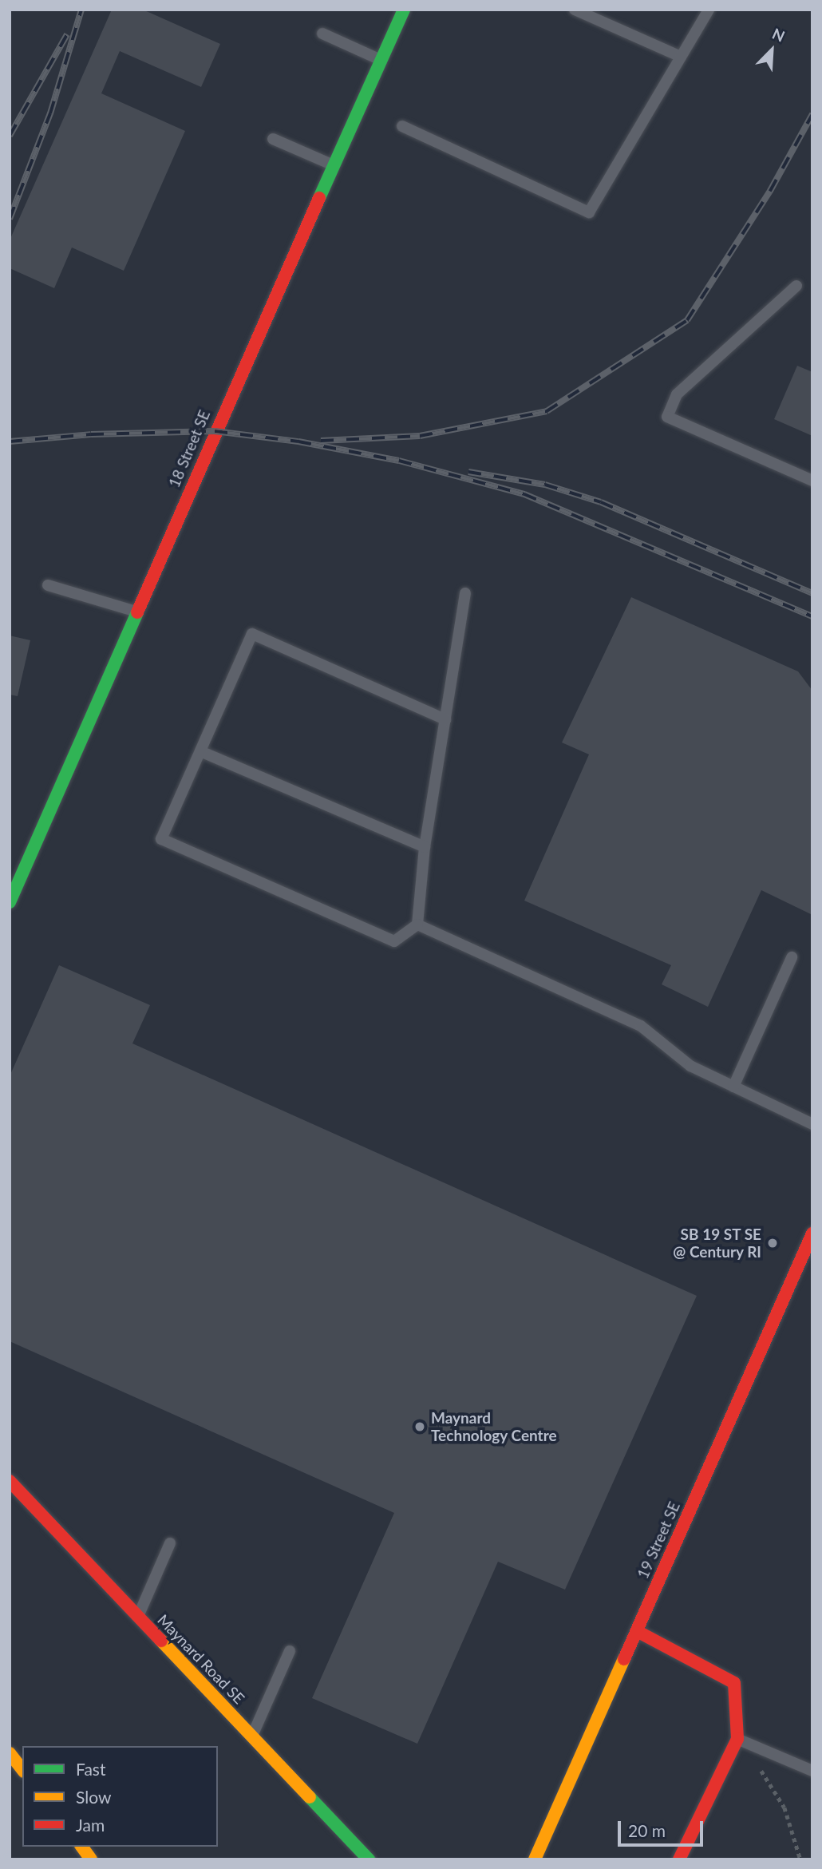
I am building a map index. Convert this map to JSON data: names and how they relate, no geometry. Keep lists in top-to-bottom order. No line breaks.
{"streets":{"street":["18 Street SE","19 Street SE","Maynard Road SE"]},"places":["SB 19 ST SE @ Century RI","Maynard Technology Centre"],"legend":["Fast","Slow","Jam"],"scale_bar":"20 m","north":"top right"}
